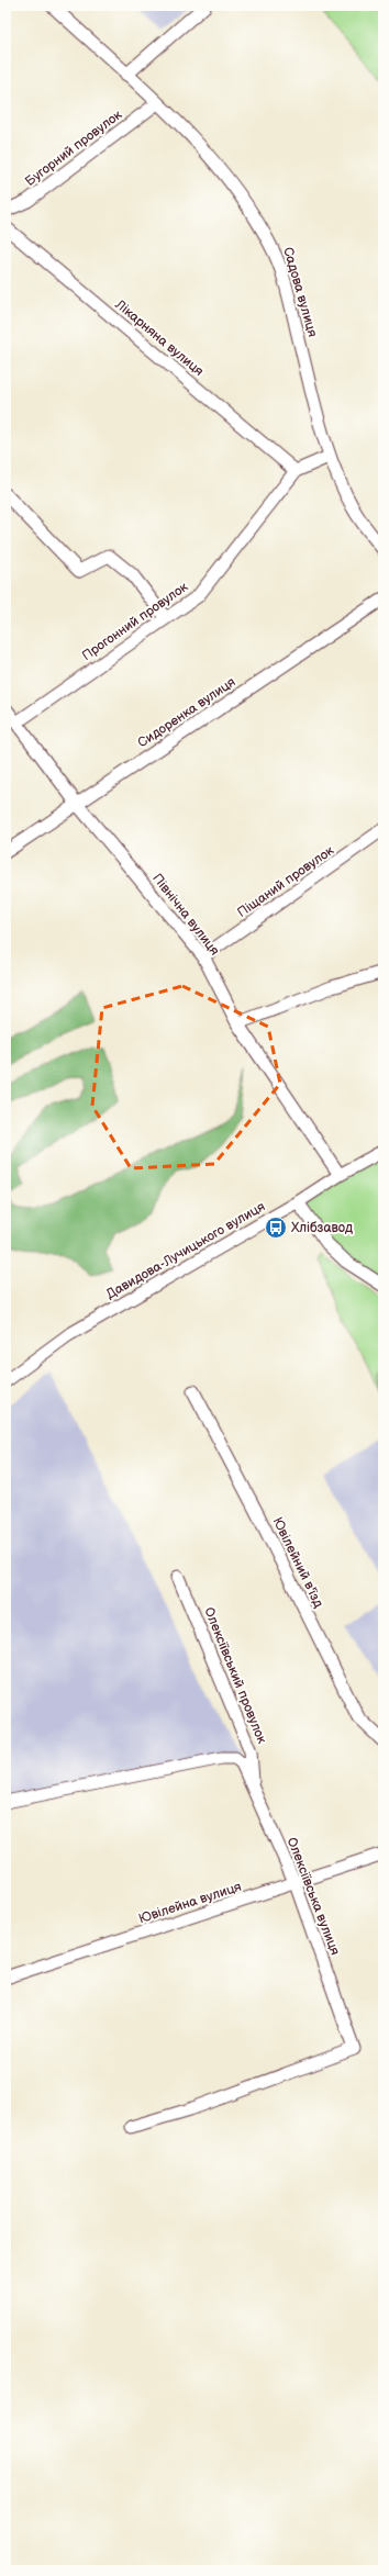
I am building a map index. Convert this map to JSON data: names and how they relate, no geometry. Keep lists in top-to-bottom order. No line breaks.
{"streets":{"street":["Бугорний провулок","Садова вулиця","Лікарняна вулиця","Прогонний провулок","Сидоренка вулиця","Піщаний провулок","Північна вулиця","Давидова-Лучицького вулиця","Ювілейний в'їзд","Олексіївський провулок","Олексіївська вулиця","Ювілейна вулиця"]},"crossings":[["Бугорний провулок","Садова вулиця"],["Садова вулиця","Прогонний провулок"],["Лікарняна вулиця","Прогонний провулок"],["Прогонний провулок","Північна вулиця"],["Сидоренка вулиця","Північна вулиця"],["Піщаний провулок","Північна вулиця"],["Північна вулиця","Давидова-Лучицького вулиця"],["Олексіївський провулок","Олексіївська вулиця"],["Олексіївська вулиця","Ювілейна вулиця"]],"places":{"bus stop":["Хлібзавод"]}}
